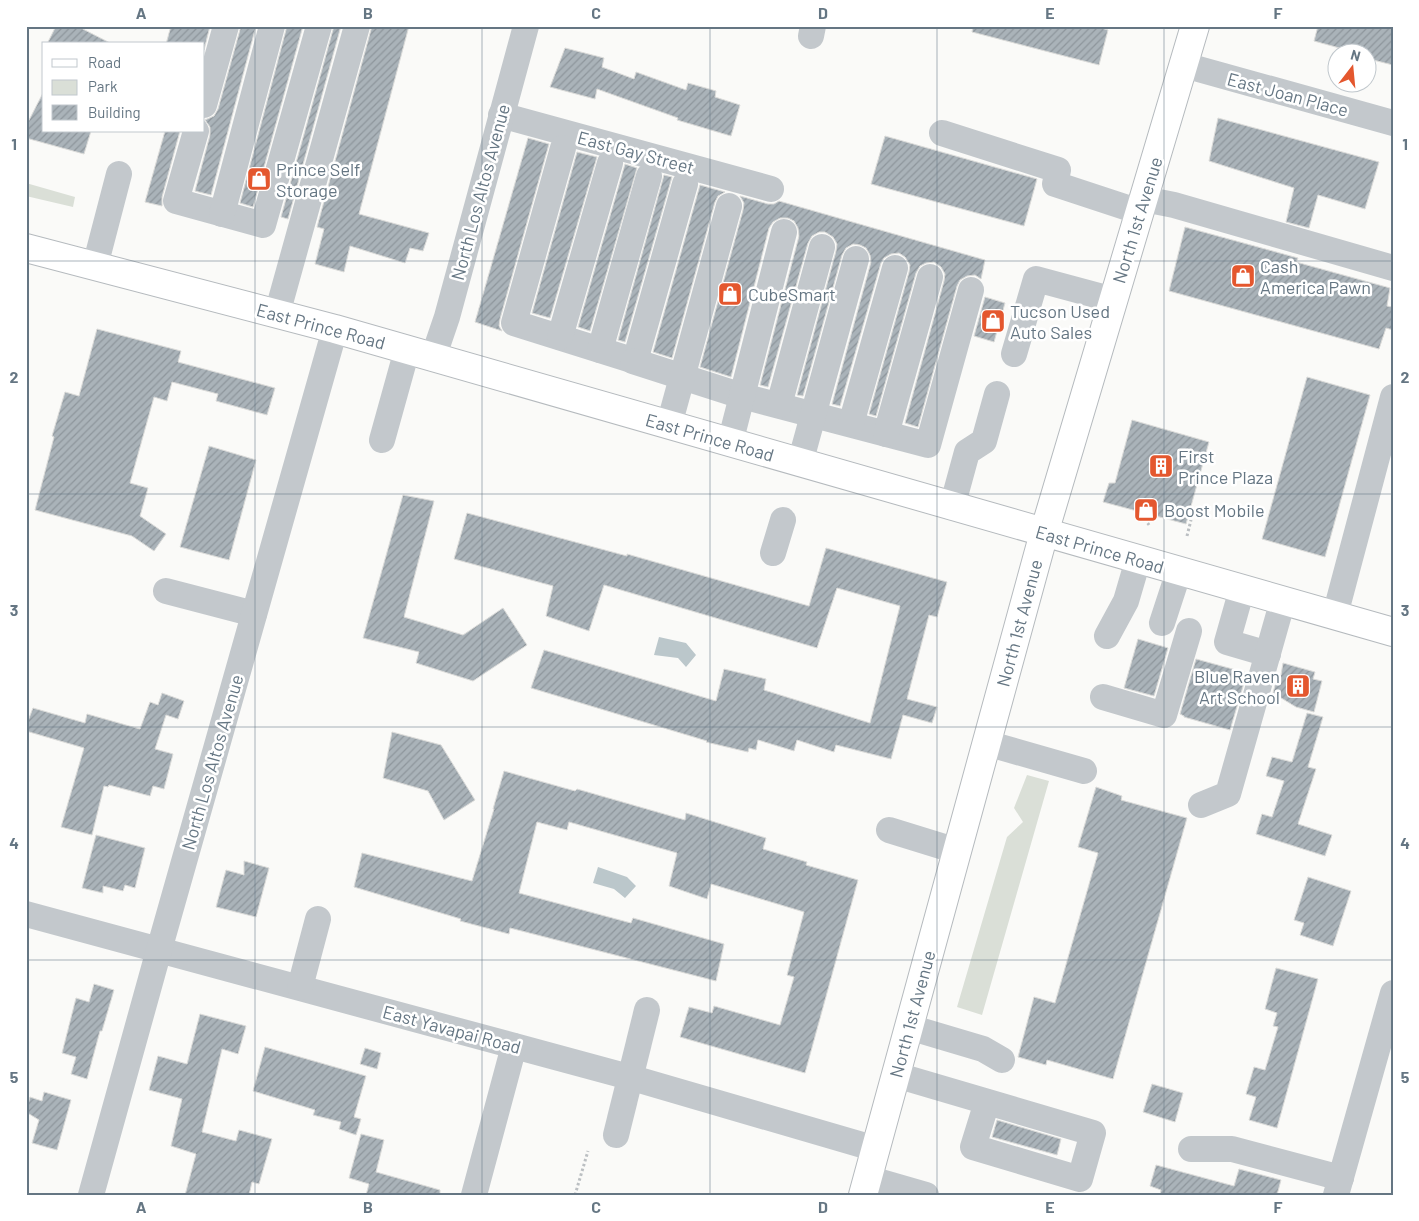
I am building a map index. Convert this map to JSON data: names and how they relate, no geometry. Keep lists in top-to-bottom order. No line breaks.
{"streets":{"main road":["North 1st Avenue","East Prince Road"],"street":["East Joan Place","East Gay Street","North Los Altos Avenue","East Yavapai Road"]},"crossings":[["East Joan Place","North 1st Avenue"],["East Gay Street","North Los Altos Avenue"],["North Los Altos Avenue","East Prince Road"],["North Los Altos Avenue","East Yavapai Road"],["North 1st Avenue","East Prince Road"],["North 1st Avenue","East Yavapai Road"]],"places":{"shop":["Prince Self Storage","Cash America Pawn","CubeSmart","Tucson Used Auto Sales","Boost Mobile"],"building":["First Prince Plaza","Blue Raven Art School"]},"legend":["Road","Park","Building"],"north":"top","grid":{"columns":["A","B","C","D","E","F"],"rows":["1","2","3","4","5"]}}
